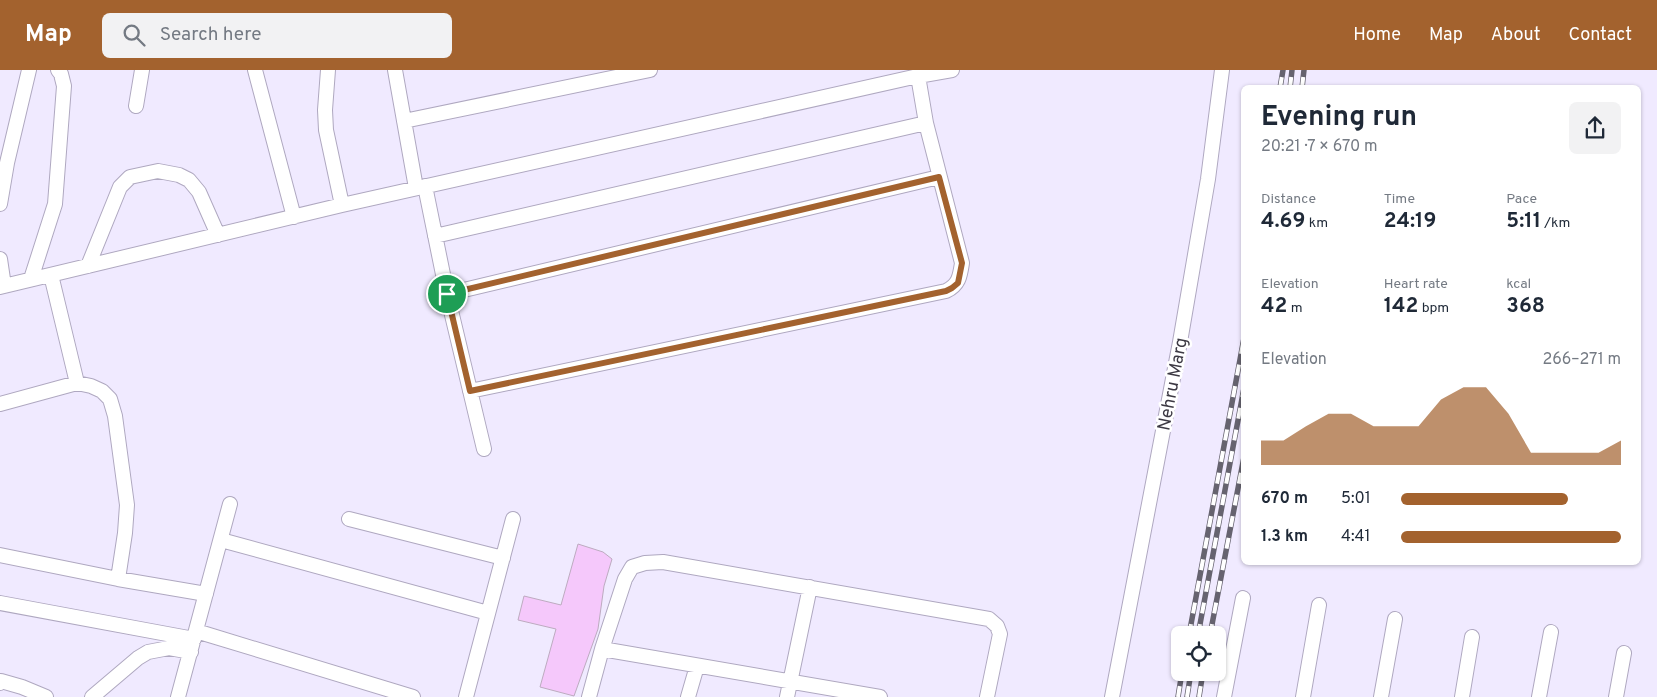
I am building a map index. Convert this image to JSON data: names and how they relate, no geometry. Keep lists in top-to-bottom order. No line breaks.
{"streets":{"street":["Nehru Marg"]},"page":{"header":"Map","search":"Search here","nav":["Home","Map","About","Contact"],"heading":["Evening run","20:21 · 7 × 670 m"],"stats":[["Distance","4.69 km"],["Time","24:19"],["Pace","5:11 /km"],["Elevation","42 m"],["Heart rate","142 bpm"],["kcal","368"]],"chart":["Elevation","266–271 m"],"list":[{"name":"670 m","note":"5:01"},{"name":"1.3 km","note":"4:41"}]}}
